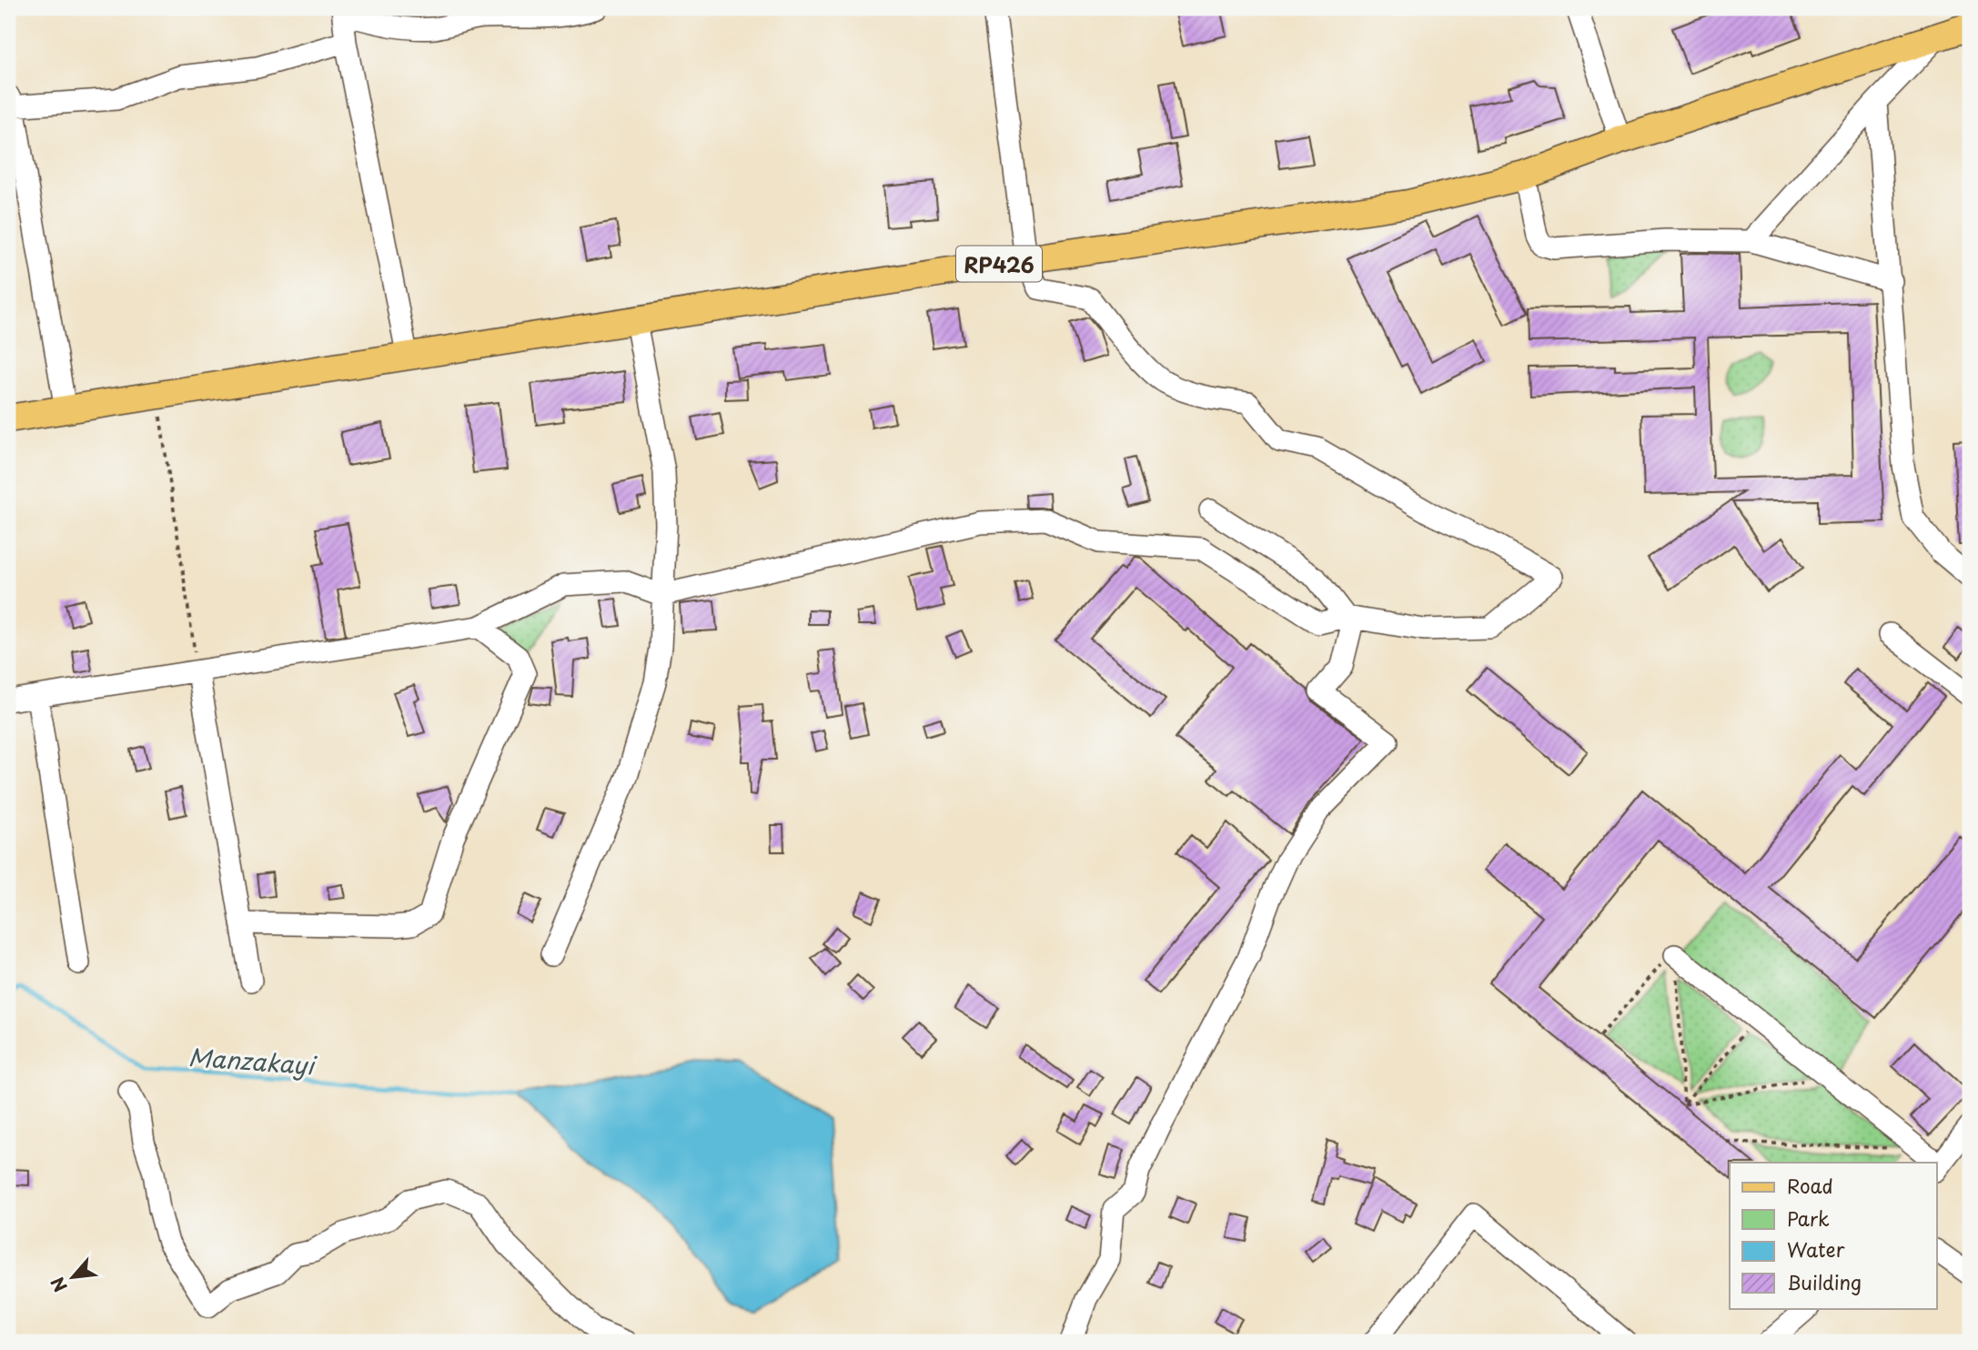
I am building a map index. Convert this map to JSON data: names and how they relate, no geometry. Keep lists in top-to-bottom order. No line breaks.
{"streets":{"main road":["RP426"]},"water":["Manzakayi"],"legend":["Road","Park","Water","Building"],"north":"bottom left"}
